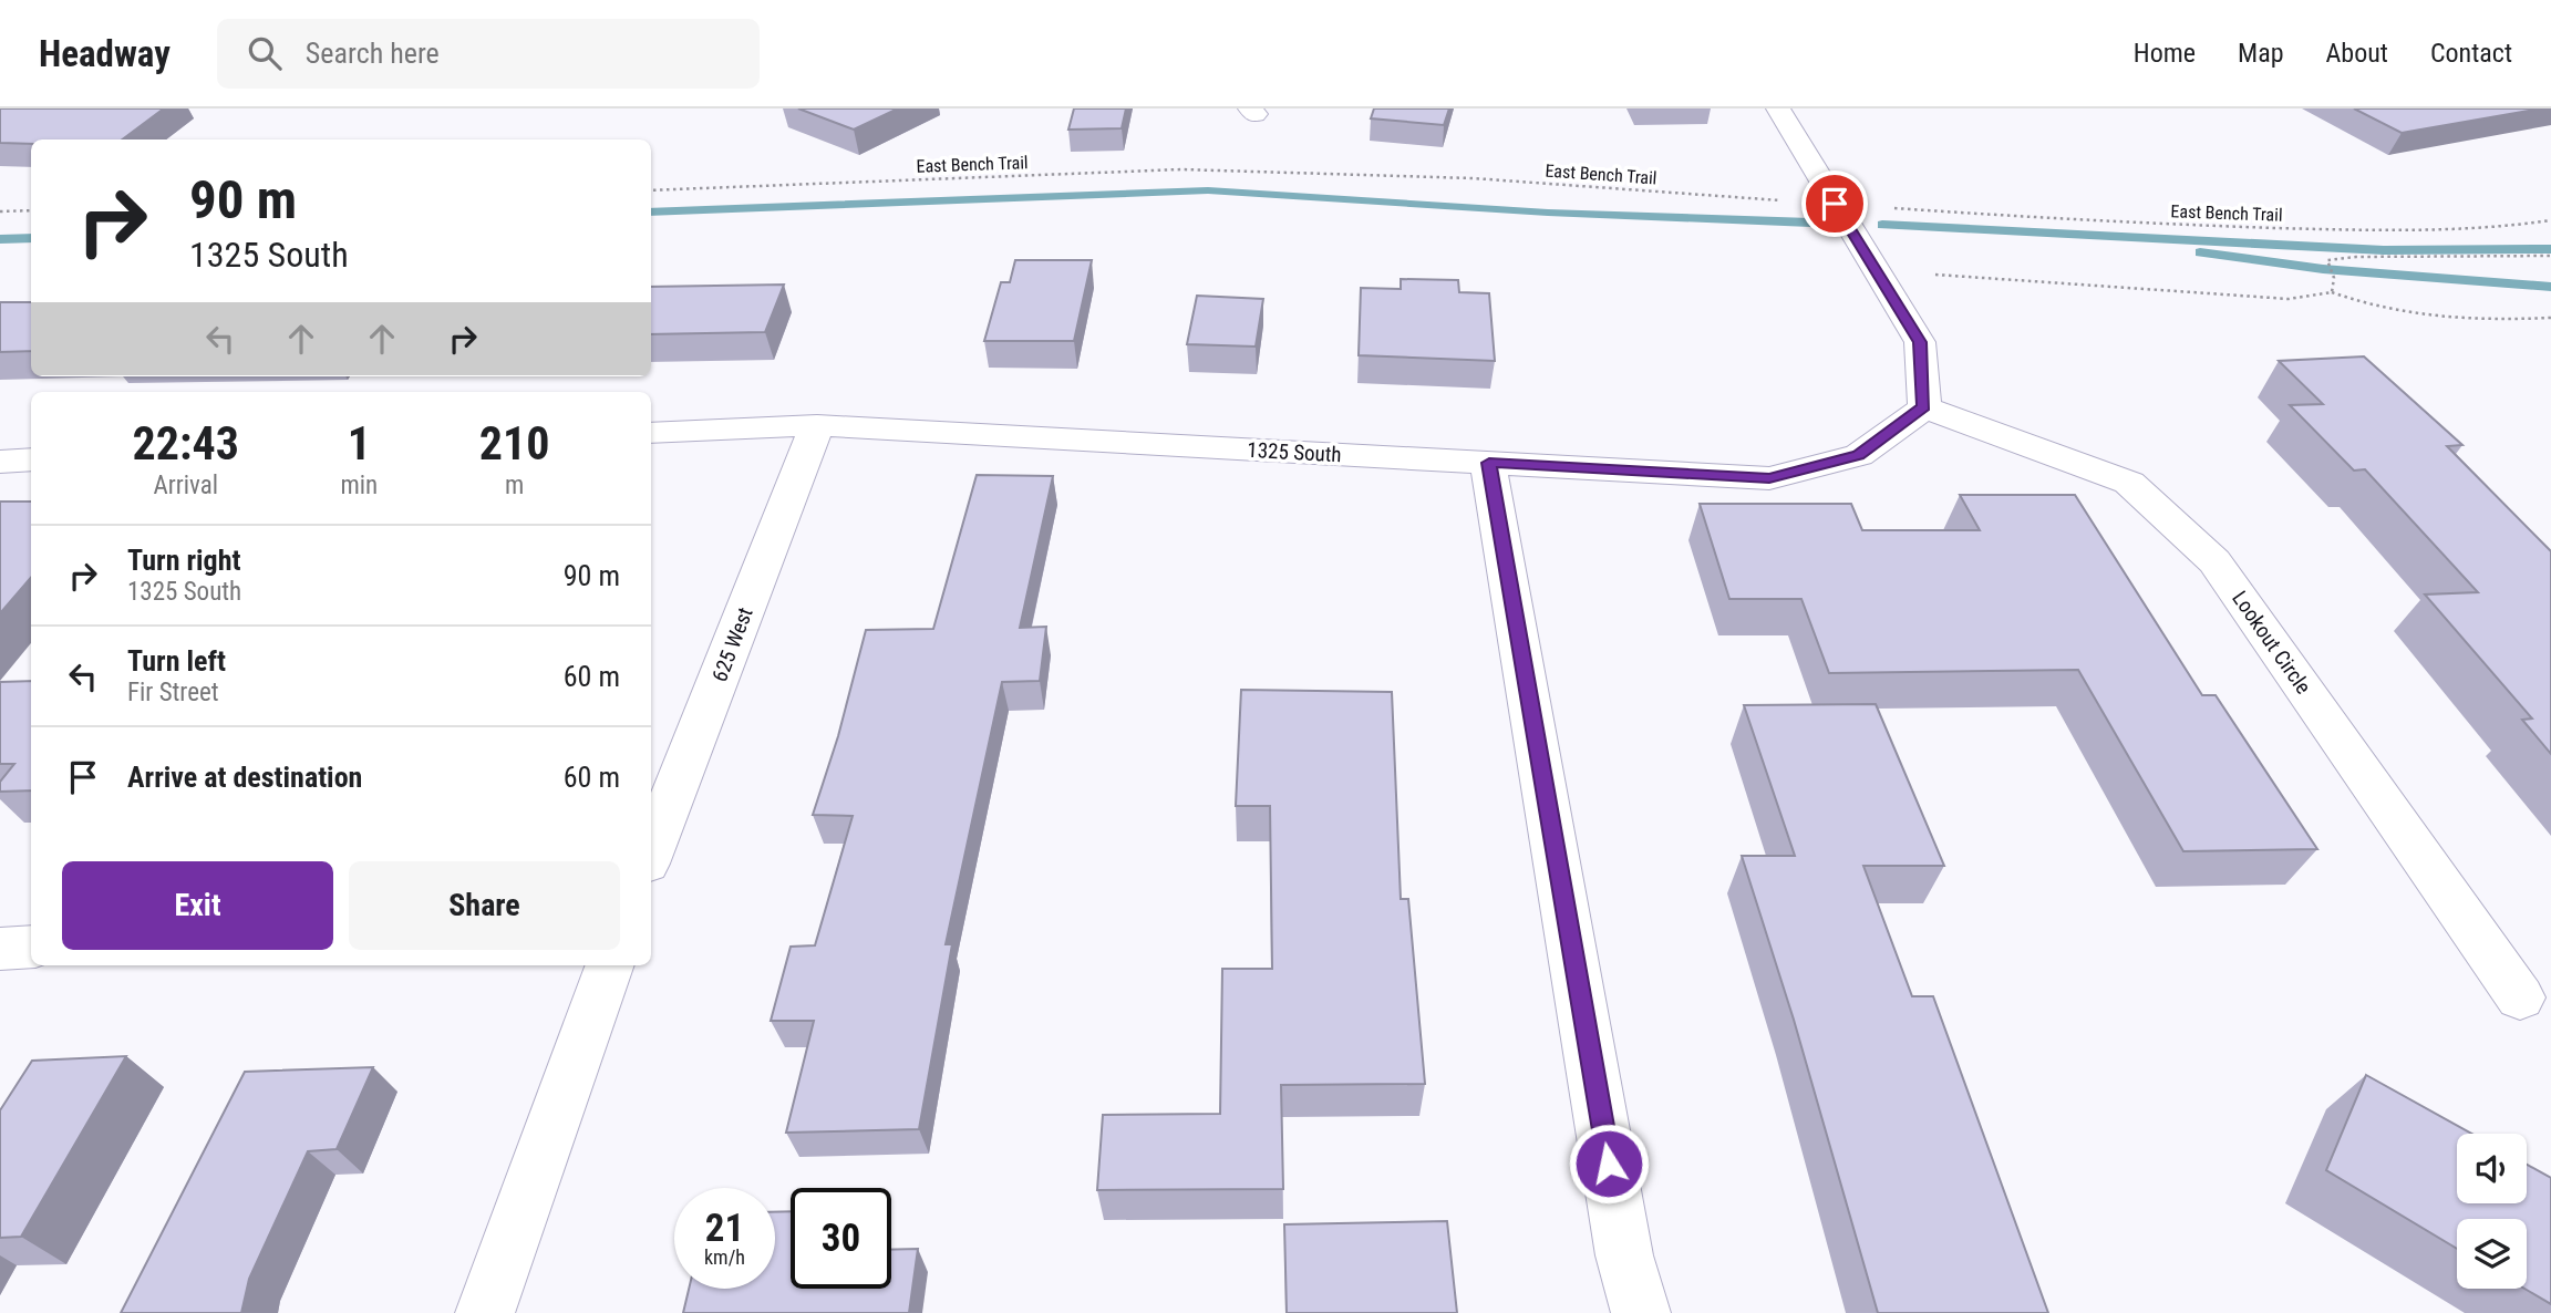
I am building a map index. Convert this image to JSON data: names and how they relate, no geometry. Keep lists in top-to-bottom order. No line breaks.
{"streets":{"street":["1325 South","Lookout Circle","625 West"],"path":["East Bench Trail"]},"crossings":[["1325 South","Lookout Circle"],["1325 South","625 West"]],"page":{"header":"Headway","search":"Search here","nav":["Home","Map","About","Contact"],"turn":["90 m","1325 South"],"eta":["22:43","Arrival","1","min","210","m"],"list":[{"name":"Turn right","note":"1325 South","value":"90 m"},{"name":"Turn left","note":"Fir Street","value":"60 m"},{"name":"Arrive at destination","value":"60 m"}],"buttons":["Exit","Share"],"speed":"21 km/h","limit":"30"}}
